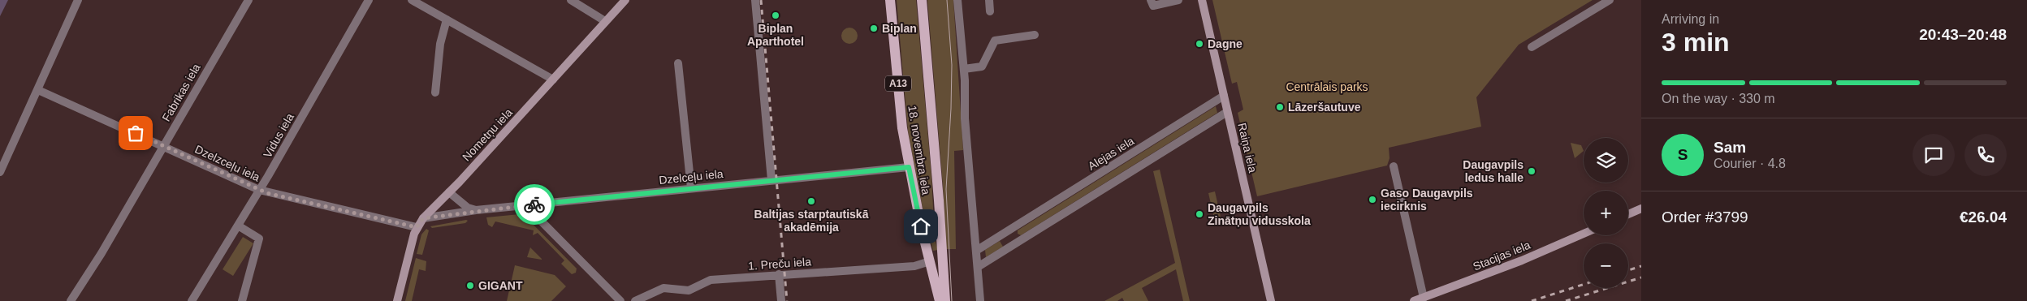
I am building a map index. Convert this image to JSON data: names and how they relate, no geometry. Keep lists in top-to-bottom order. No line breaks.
{"streets":{"main road":["A13","18. novembra iela"],"street":["Fabrikas iela","Nometņu iela","Vidus iela","Raiņa iela","Alejas iela","Dzelzceļu iela","Dzelceļu iela","Stacijas iela","1. Preču iela"]},"crossings":[["Fabrikas iela","Dzelzceļu iela"],["Nometņu iela","Dzelzceļu iela"],["Nometņu iela","Dzelceļu iela"],["Vidus iela","Dzelzceļu iela"],["Raiņa iela","Alejas iela"],["18. novembra iela","Dzelceļu iela"],["18. novembra iela","1. Preču iela"]],"parks":["Centrālais parks"],"places":["Biplan Aparthotel","Biplan","Dagne","Lāzeršautuve","Daugavpils ledus halle","Gaso Daugavpils iecirknis","Baltijas starptautiskā akadēmija","Daugavpils Zinātņu vidusskola","GIGANT"],"page":{"heading":["3 min","Arriving in","20:43–20:48"],"panel":["Sam","Courier · 4.8","Order #3799","€26.04"],"bar":"On the way · 330 m","round":"S","map_buttons":["+","−"]}}
